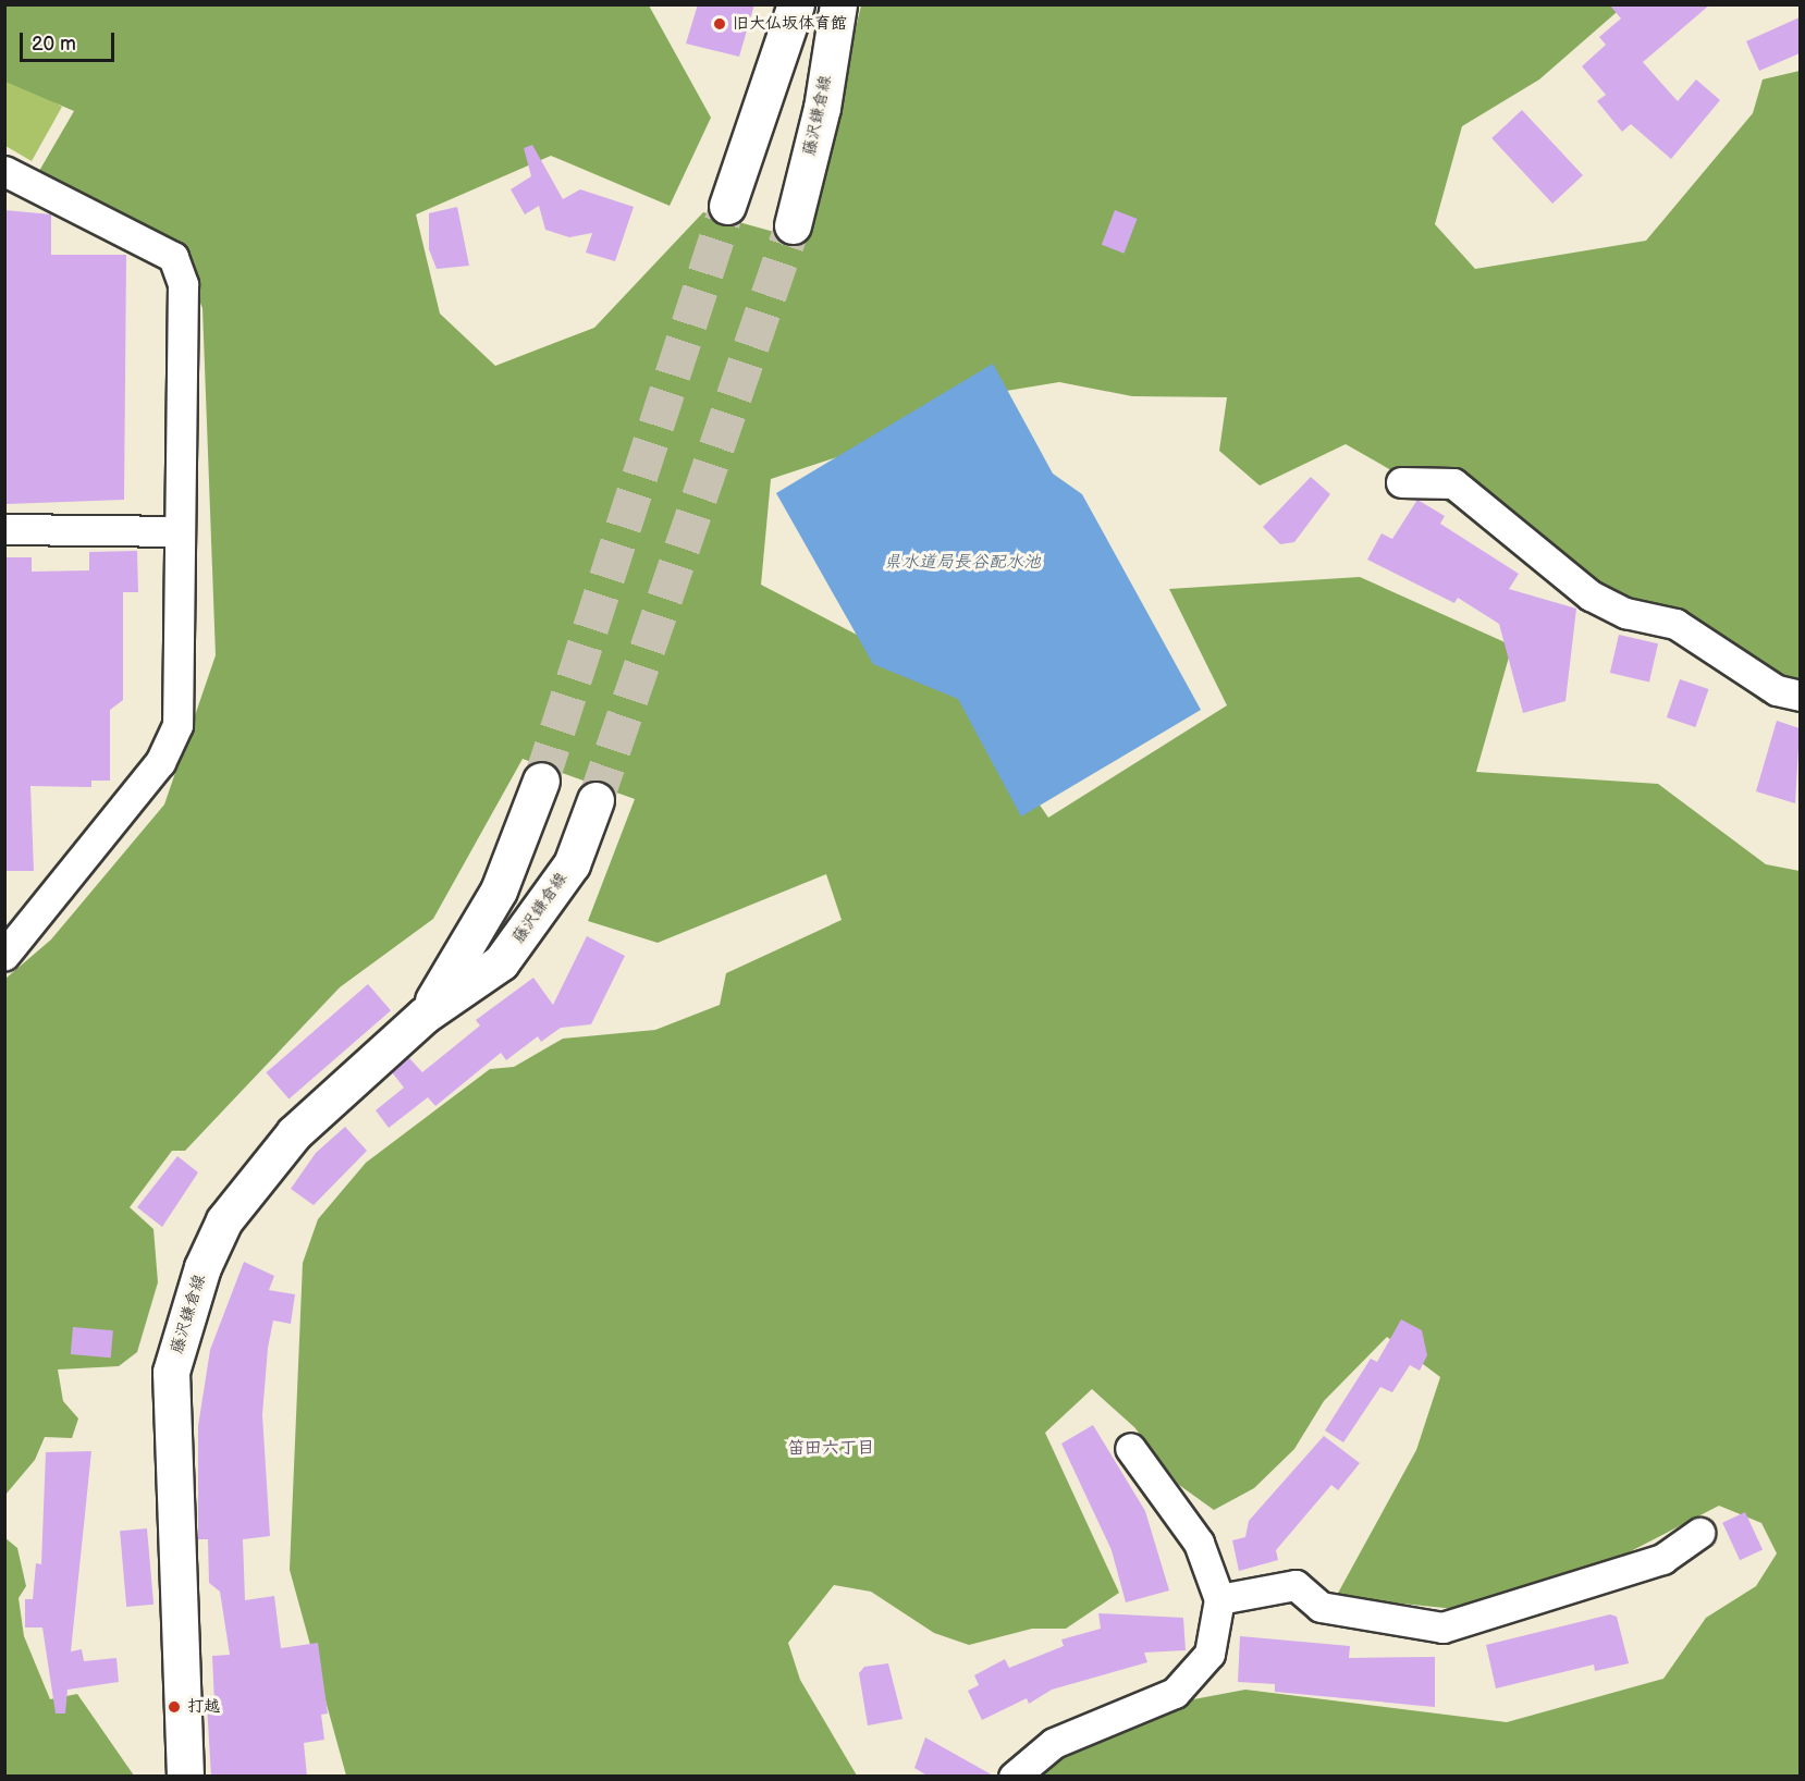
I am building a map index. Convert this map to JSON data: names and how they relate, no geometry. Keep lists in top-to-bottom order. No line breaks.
{"streets":{"main road":["藤沢鎌倉線"]},"districts":["笛田六丁目"],"water":["県水道局長谷配水池"],"places":["旧大仏坂体育館","打越"],"scale_bar":"20 m"}
